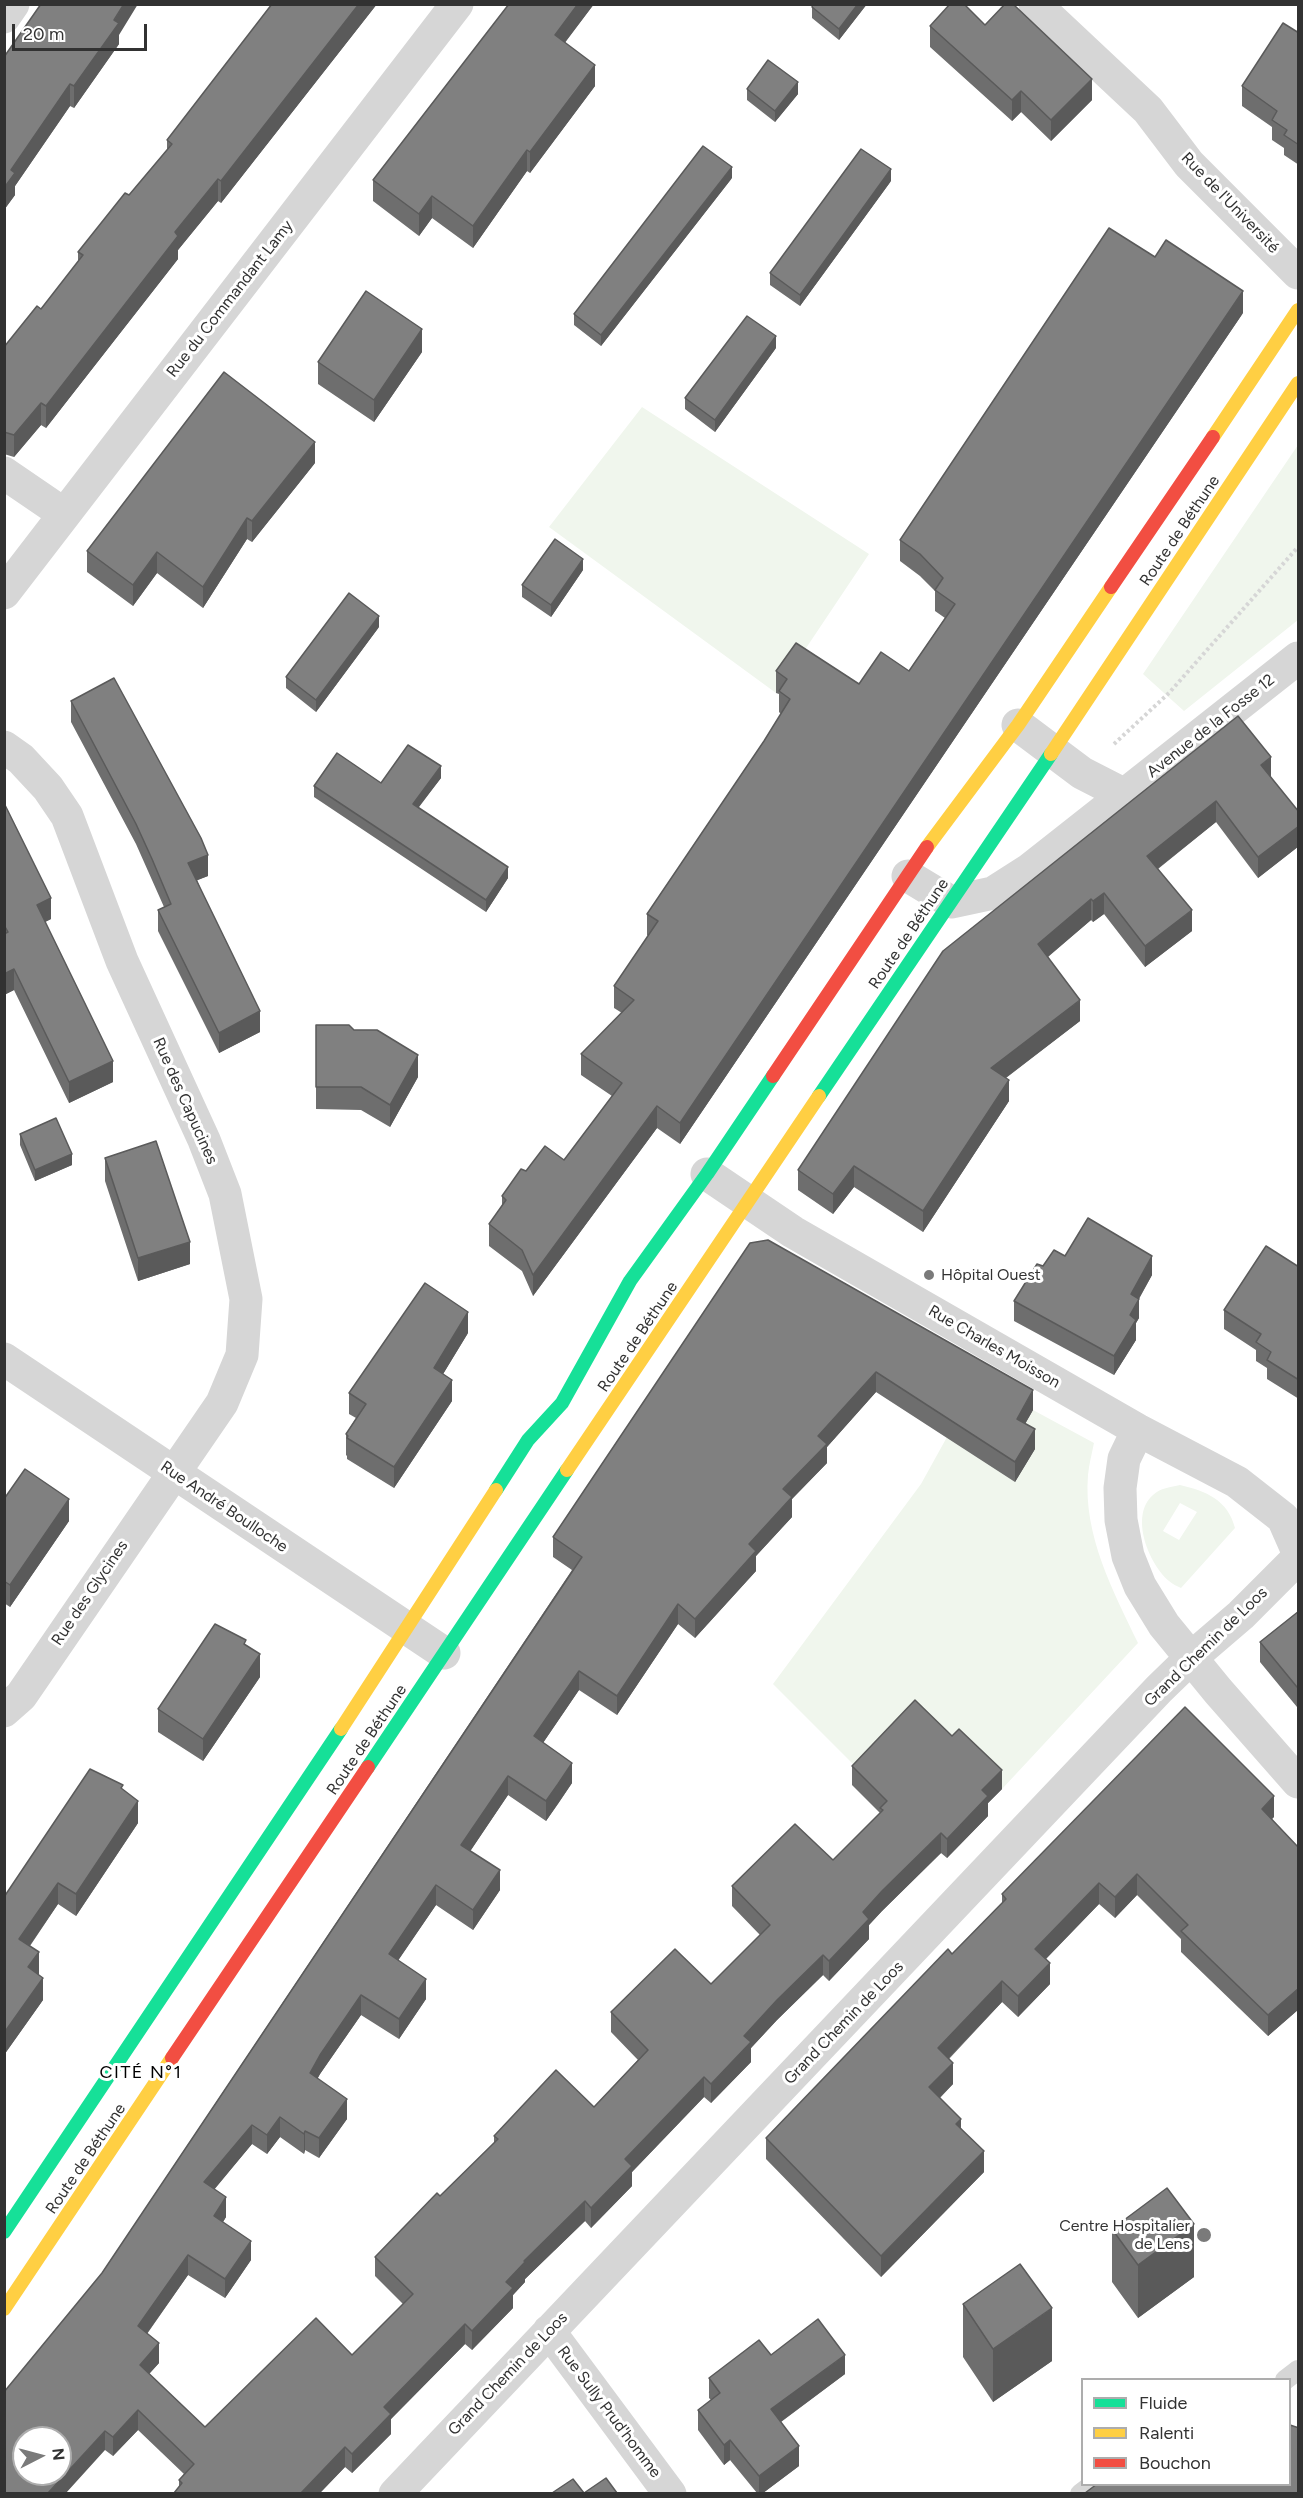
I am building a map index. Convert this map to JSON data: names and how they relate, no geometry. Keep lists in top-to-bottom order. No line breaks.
{"streets":{"main road":["Route de Béthune"],"street":["Rue de l'Université","Rue du Commandant Lamy","Avenue de la Fosse 12","Rue des Capucines","Rue Charles Moisson","Rue André Boulloche","Rue des Glycines","Grand Chemin de Loos","Rue Sully Prud'homme"]},"crossings":[["Route de Béthune","Avenue de la Fosse 12"],["Route de Béthune","Rue Charles Moisson"],["Route de Béthune","Rue André Boulloche"],["Rue des Capucines","Rue André Boulloche"],["Rue des Capucines","Rue des Glycines"],["Rue André Boulloche","Rue des Glycines"],["Grand Chemin de Loos","Rue Sully Prud'homme"]],"districts":["CITÉ N°1"],"places":["Hôpital Ouest","Centre Hospitalier de Lens"],"legend":["Fluide","Ralenti","Bouchon"],"scale_bar":"20 m","north":"right"}
